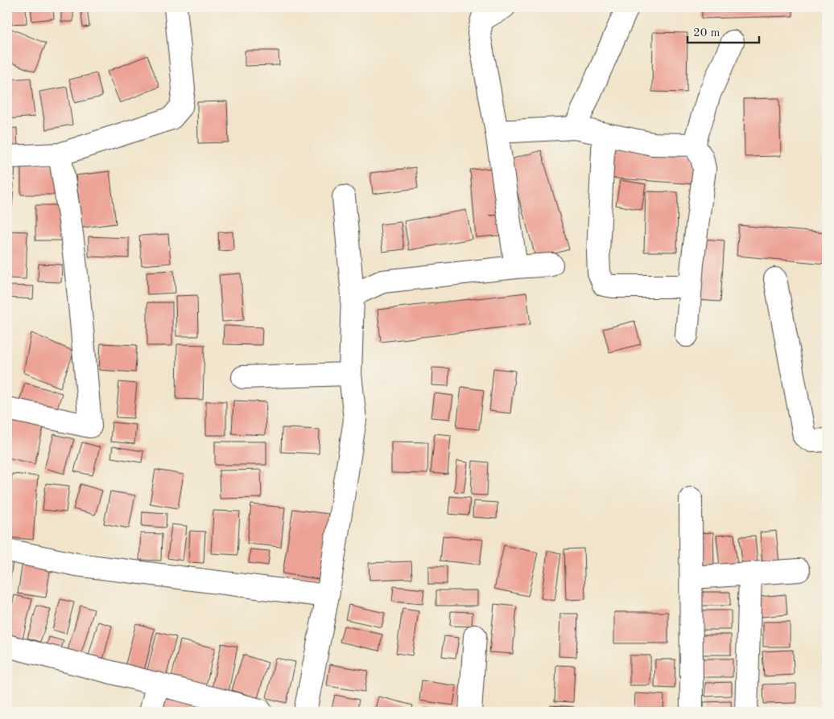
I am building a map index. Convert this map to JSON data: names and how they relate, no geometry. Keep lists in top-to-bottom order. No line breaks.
{"scale_bar":"20 m"}
